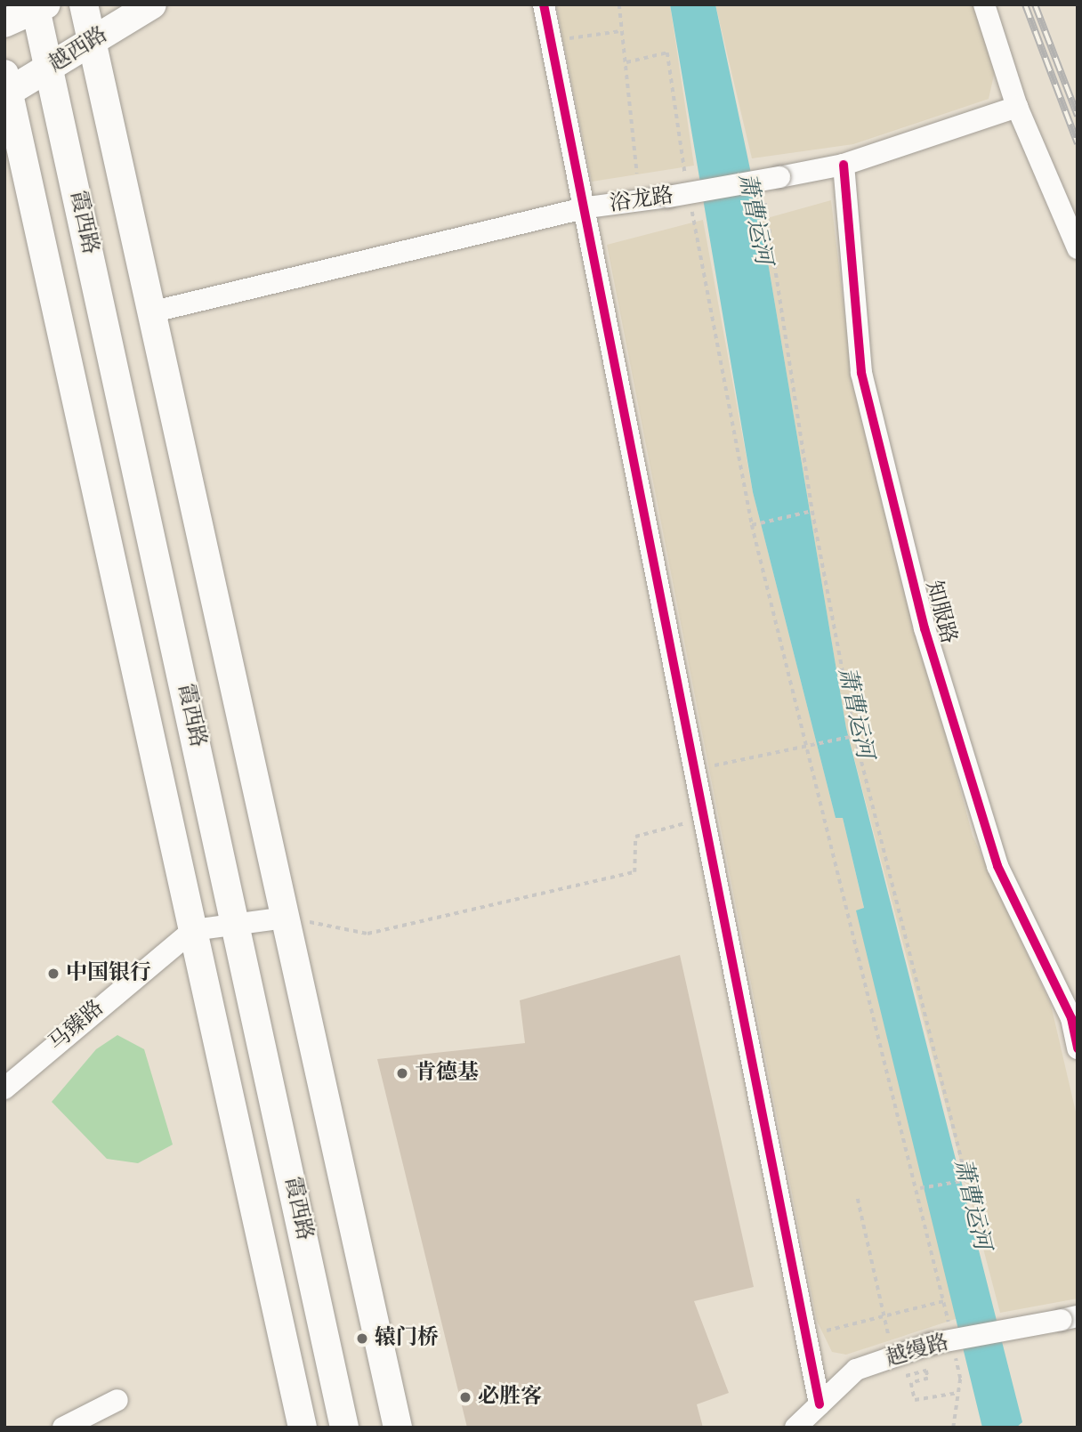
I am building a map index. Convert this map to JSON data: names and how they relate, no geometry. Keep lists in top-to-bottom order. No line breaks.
{"streets":{"main road":["越西路","霞西路"],"street":["浴龙路","知服路","马臻路","越缦路"]},"crossings":[["越西路","霞西路"],["浴龙路","知服路"],["霞西路","马臻路"]],"water":["萧曹运河"],"places":["中国银行","肯德基","辕门桥","必胜客"]}
